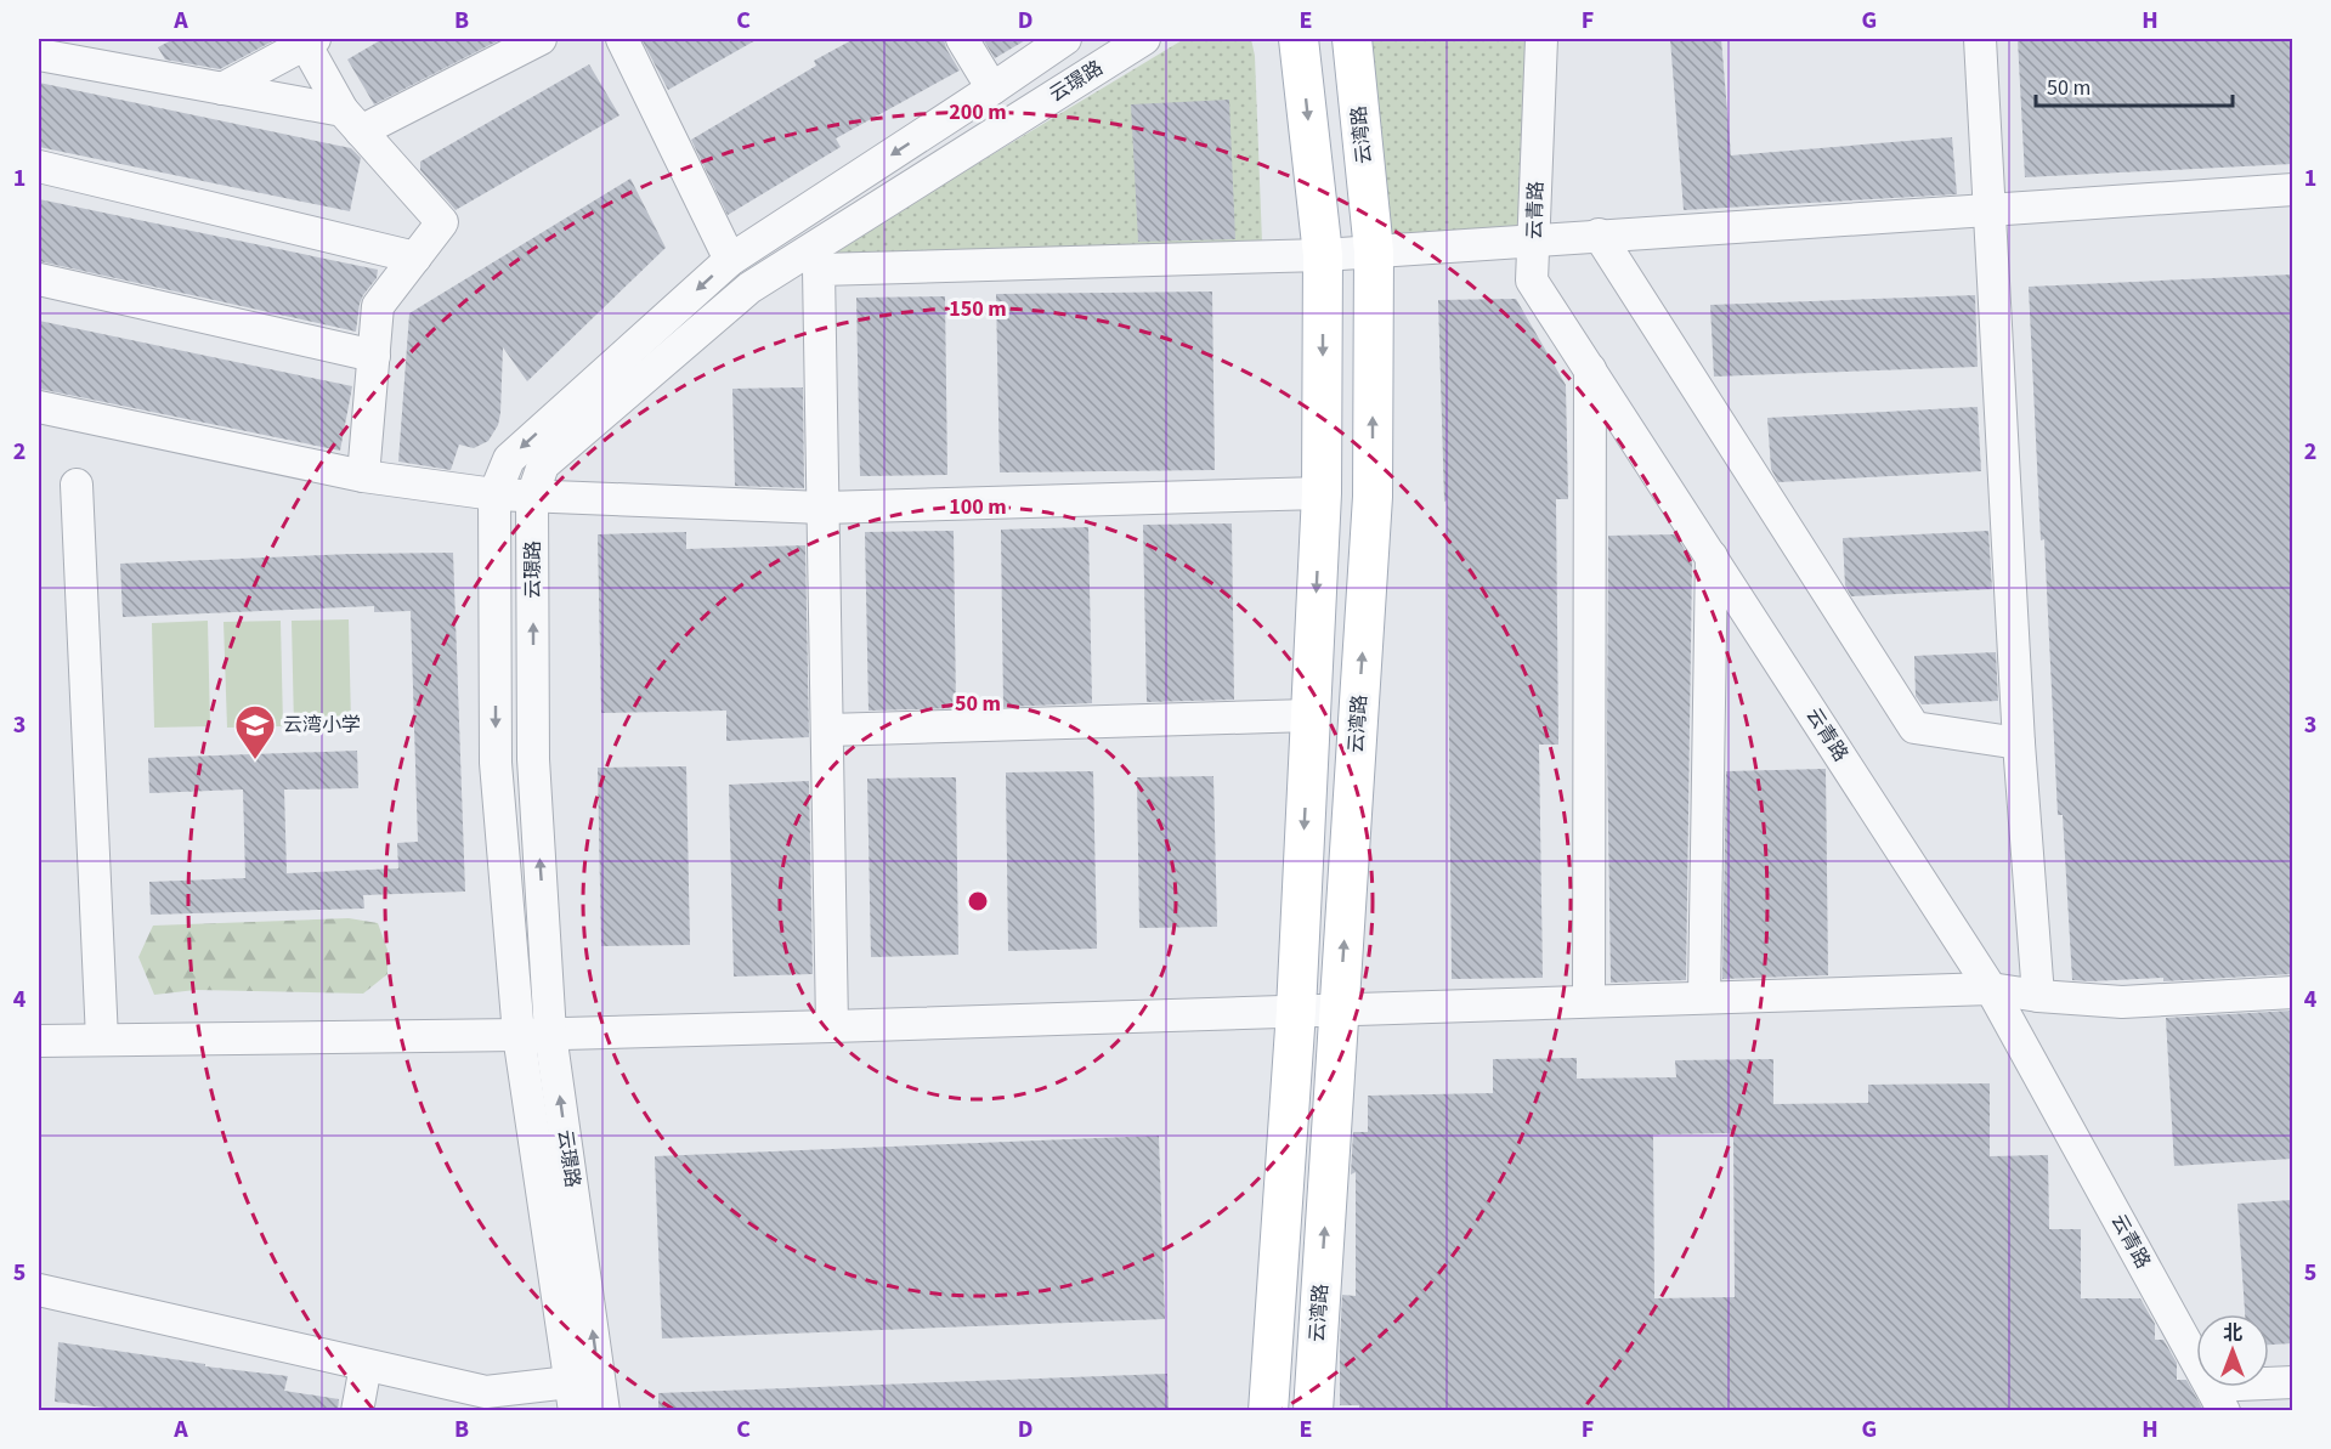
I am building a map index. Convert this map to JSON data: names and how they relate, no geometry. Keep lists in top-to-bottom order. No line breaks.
{"streets":{"main road":["云湾路"],"street":["云璟路","云青路"]},"places":{"school or university":["云湾小学"]},"scale_bar":"50 m","north":"top","grid":{"columns":["A","B","C","D","E","F","G","H"],"rows":["1","2","3","4","5"]},"rings":["200 m","150 m","100 m","50 m"]}
